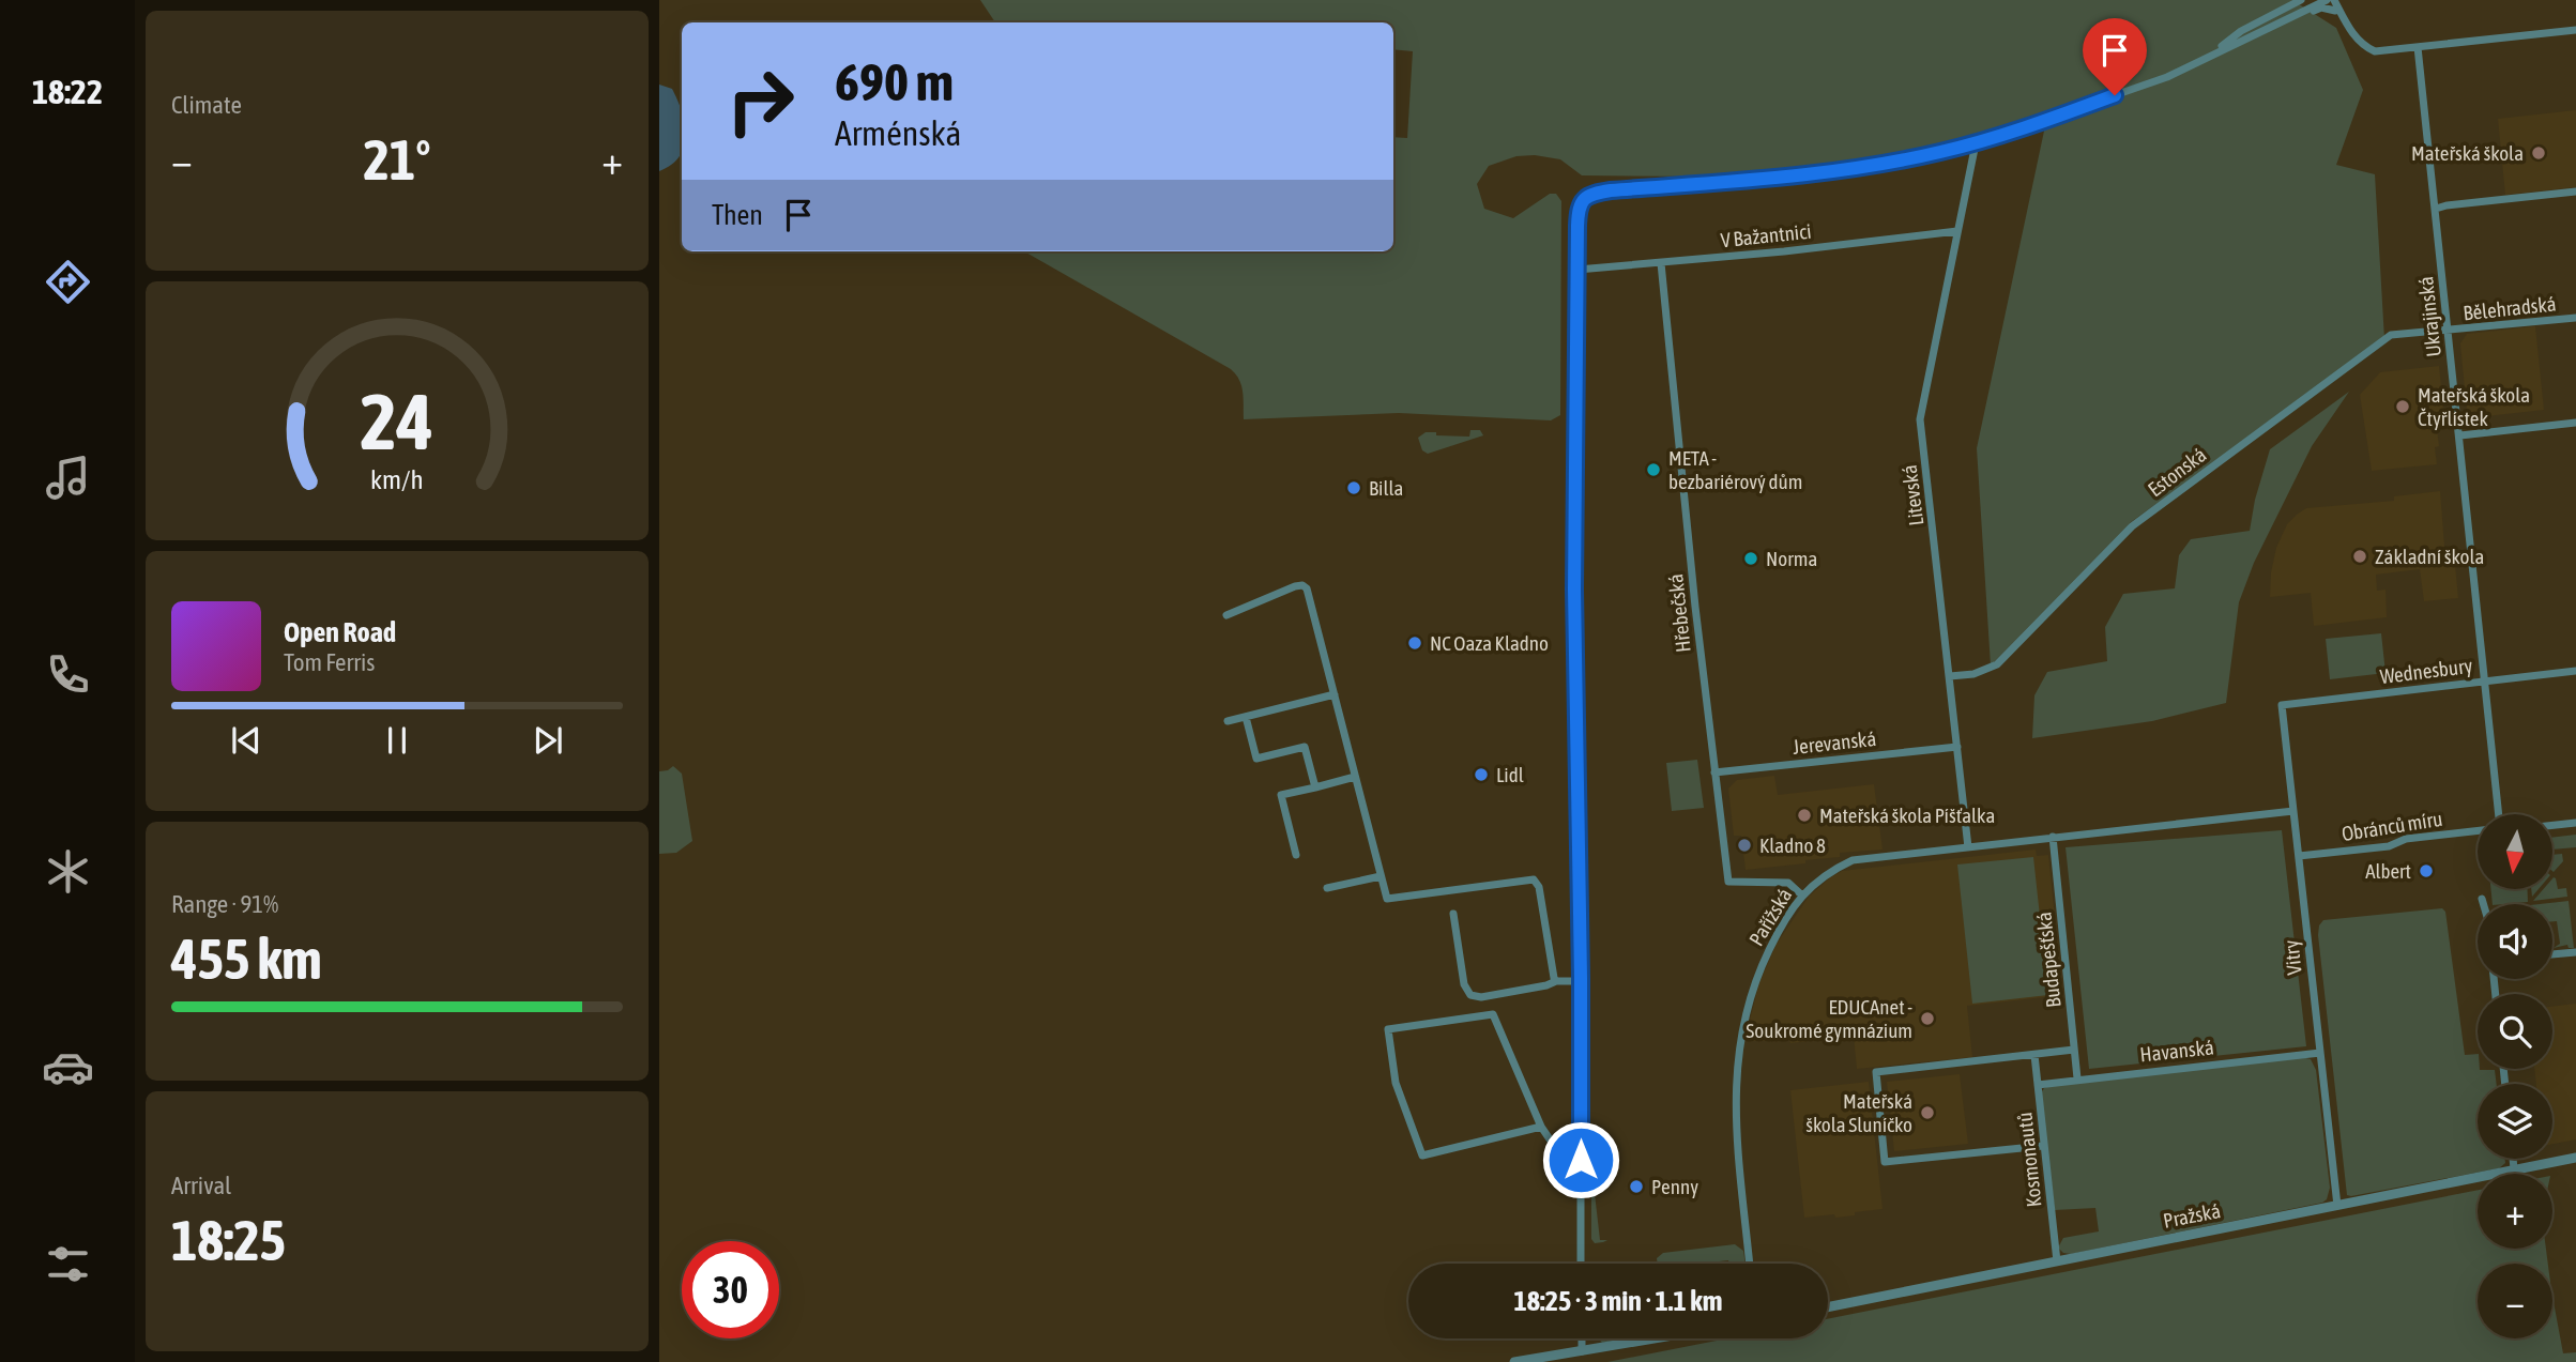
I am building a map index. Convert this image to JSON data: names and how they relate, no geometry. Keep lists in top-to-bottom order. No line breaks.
{"streets":{"street":["V Bažantnici","Bělehradská","Ukrajinská","Estonská","Litevská","Hřebečská","Wednesbury","Jerevanská","Obránců míru","Pařížská","Vitry","Budapešťská","Havanská","Kosmonautů","Pražská"]},"crossings":[["V Bažantnici","Litevská"],["V Bažantnici","Hřebečská"],["Bělehradská","Ukrajinská"],["Bělehradská","Estonská"],["Ukrajinská","Estonská"],["Ukrajinská","Wednesbury"],["Estonská","Litevská"],["Litevská","Jerevanská"],["Litevská","Pařížská"],["Hřebečská","Jerevanská"],["Hřebečská","Pařížská"],["Wednesbury","Vitry"],["Obránců míru","Vitry"],["Pařížská","Vitry"],["Pařížská","Budapešťská"],["Vitry","Havanská"],["Vitry","Pražská"],["Budapešťská","Havanská"],["Havanská","Kosmonautů"],["Kosmonautů","Pražská"]],"places":["Mateřská škola","Mateřská škola Čtyřlístek","META - bezbariérový dům","Billa","Základní škola","Norma","NC Oaza Kladno","Lidl","Mateřská škola Píšťalka","Kladno 8","Albert","EDUCAnet - Soukromé gymnázium","Mateřská škola Sluníčko","Penny"],"north":"bottom","page":{"tabs":"18:22","tile":["Climate",["Range · 91%","455 km"],["Arrival","18:25"]],"turn":["690 m","Arménská"],"heat":["−","21°","+"],"then":"Then","song":["Open Road","Tom Ferris"],"map_buttons":["+","−"],"limit":"30","trip":"18:25 · 3 min · 1.1 km","gauge":["24","km/h"]}}
